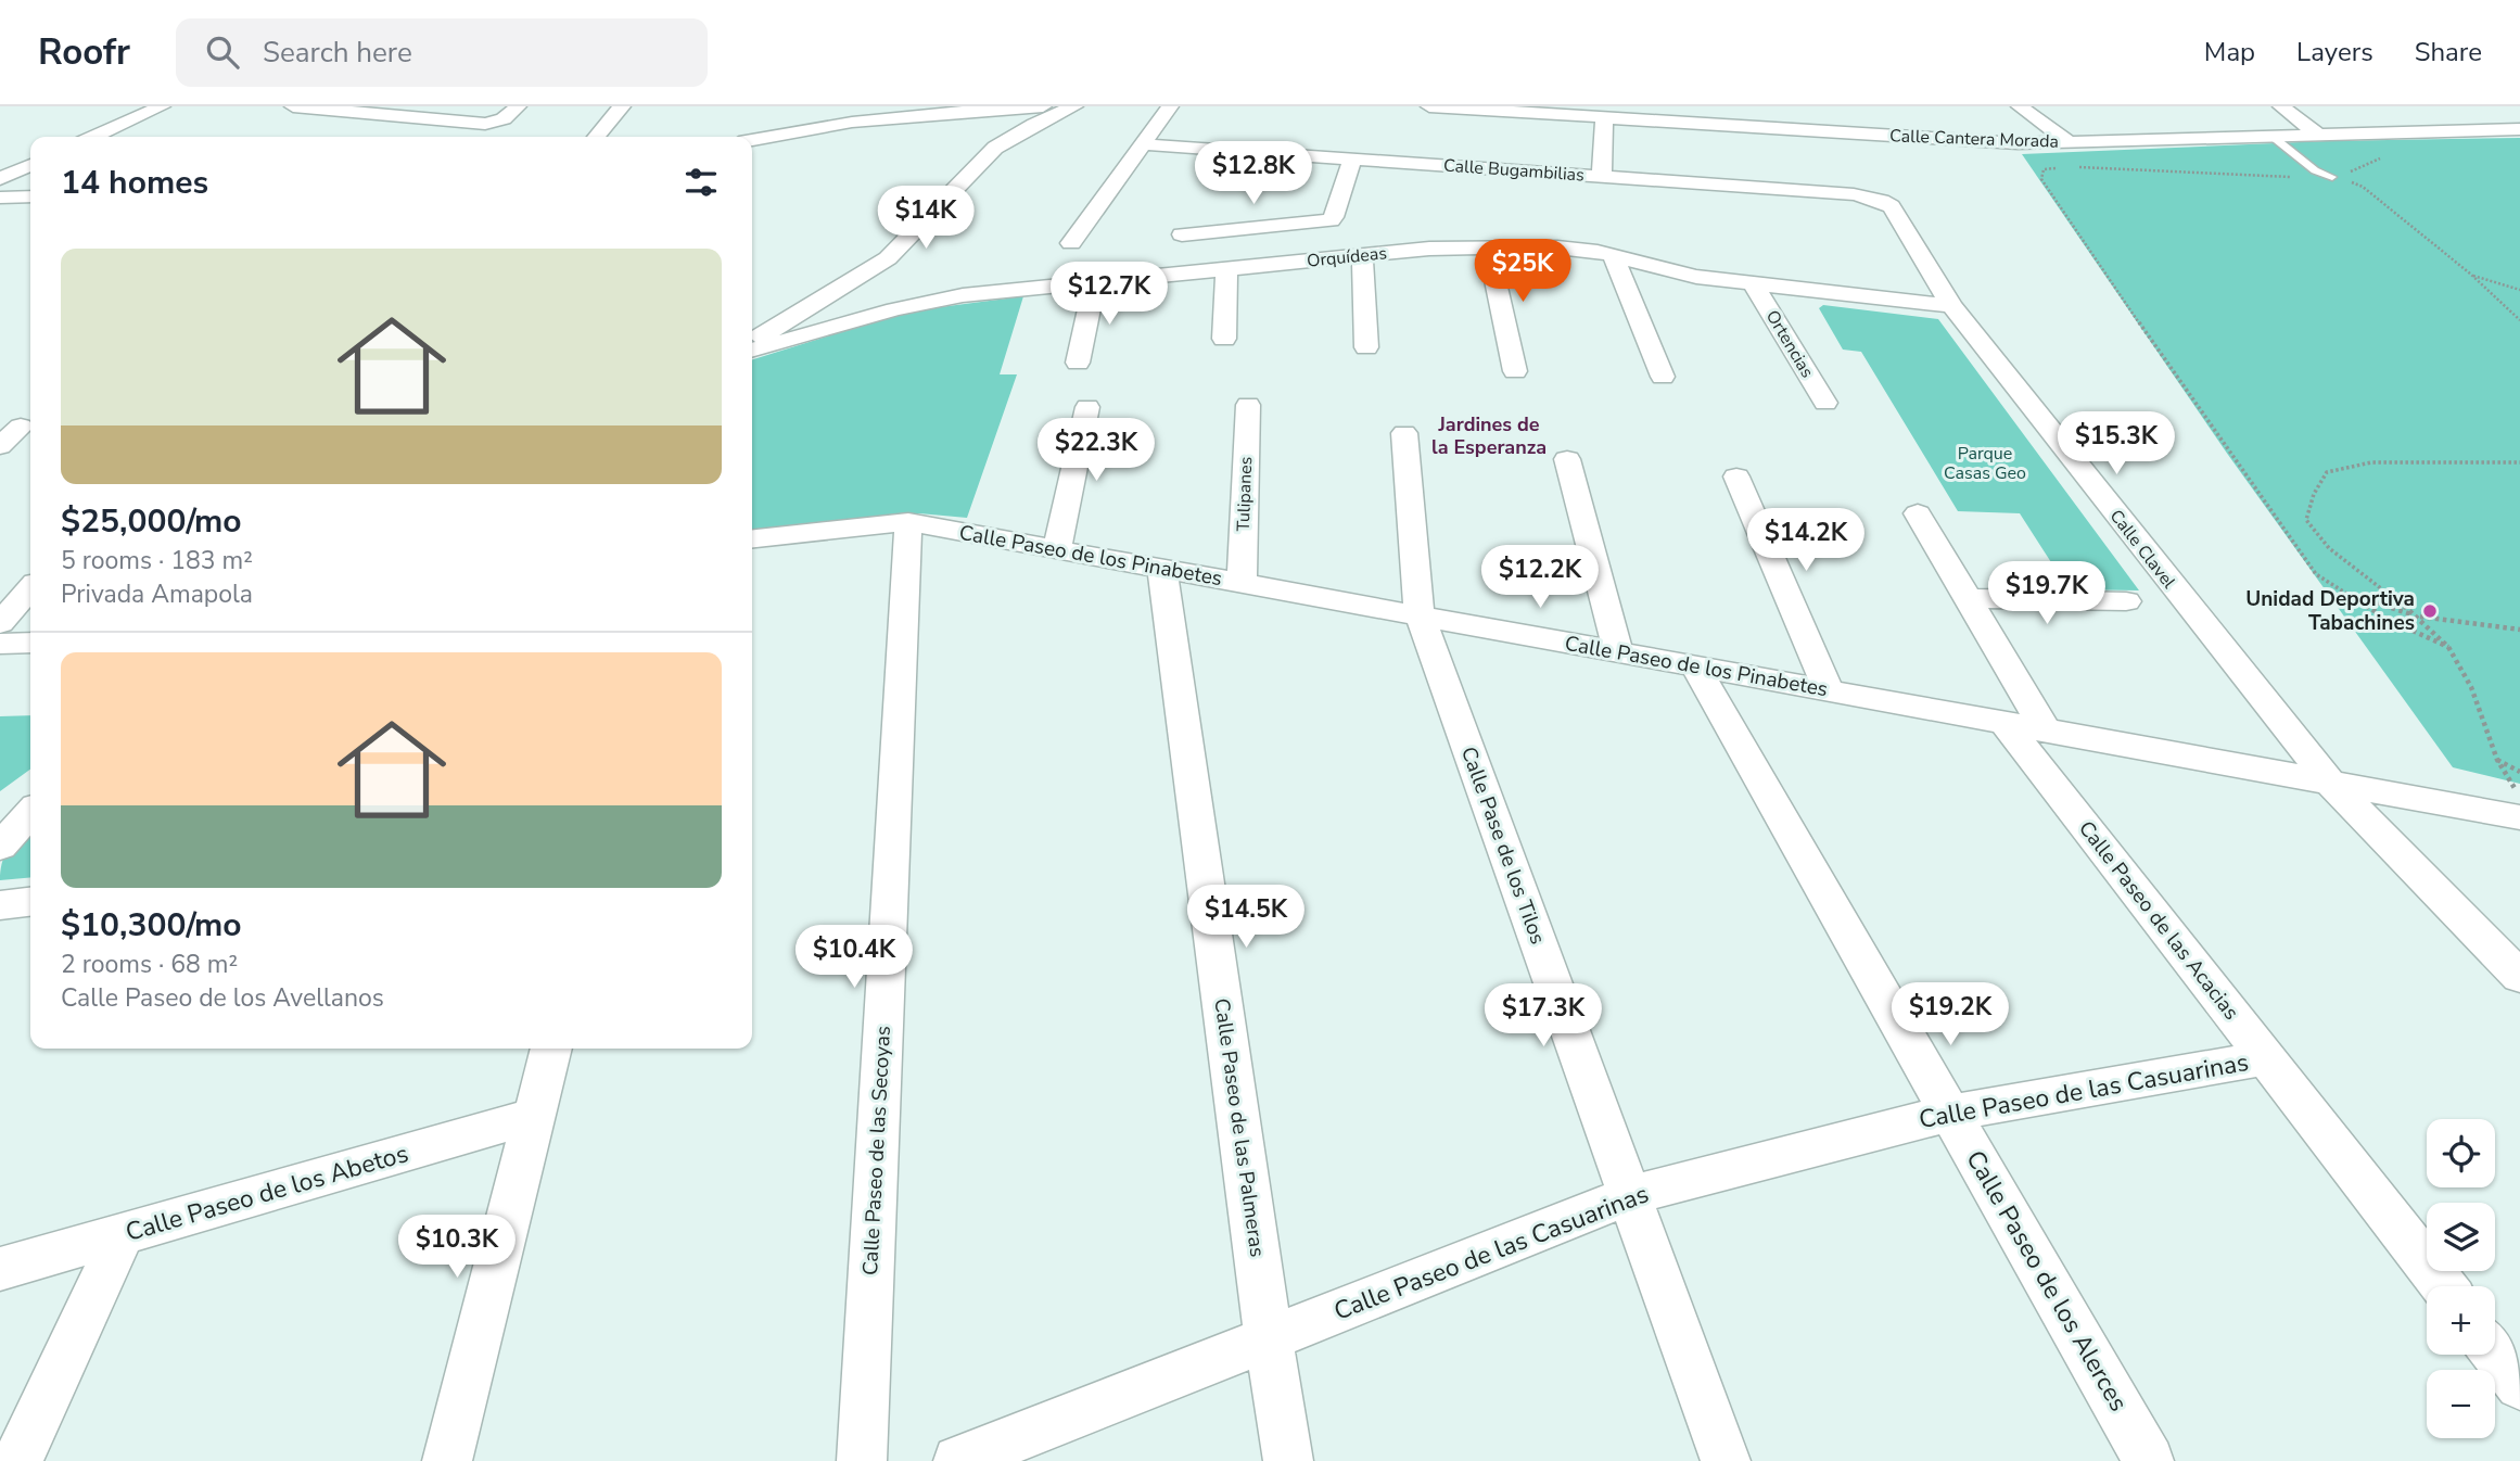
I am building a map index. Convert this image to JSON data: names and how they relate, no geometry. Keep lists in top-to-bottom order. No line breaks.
{"streets":{"street":["Calle Cantera Morada","Calle Bugambilias","Orquídeas","Ortencias","Tulipanes","Calle Clavel","Calle Paseo de los Pinabetes","Calle Pase de los Tilos","Calle Paseo de las Acacias","Calle Paseo de las Casuarinas","Calle Paseo de las Palmeras","Calle Paseo de las Secoyas","Calle Paseo de los Abetos","Calle Paseo de los Alerces"]},"crossings":[["Calle Bugambilias","Calle Clavel"],["Orquídeas","Ortencias"],["Orquídeas","Calle Clavel"],["Tulipanes","Calle Paseo de los Pinabetes"],["Calle Clavel","Calle Paseo de los Pinabetes"],["Calle Paseo de los Pinabetes","Calle Pase de los Tilos"],["Calle Paseo de los Pinabetes","Calle Paseo de las Acacias"],["Calle Paseo de los Pinabetes","Calle Paseo de las Palmeras"],["Calle Paseo de los Pinabetes","Calle Paseo de las Secoyas"],["Calle Paseo de los Pinabetes","Calle Paseo de los Alerces"],["Calle Pase de los Tilos","Calle Paseo de las Casuarinas"],["Calle Paseo de las Acacias","Calle Paseo de las Casuarinas"],["Calle Paseo de las Casuarinas","Calle Paseo de las Palmeras"],["Calle Paseo de las Casuarinas","Calle Paseo de los Alerces"]],"districts":["Jardines de la Esperanza"],"parks":["Parque Casas Geo"],"places":["Unidad Deportiva Tabachines"],"page":{"header":"Roofr","search":"Search here","nav":["Map","Layers","Share"],"heading":"14 homes","price":["$12.8K","$14K","$25K","$12.7K","$15.3K","$22.3K","$14.2K","$12.2K","$19.7K","$14.5K","$10.4K","$19.2K","$17.3K","$10.3K"],"list":[{"name":"$25,000/mo","note":"5 rooms · 183 m² · Privada Amapola"},{"name":"$10,300/mo","note":"2 rooms · 68 m² · Calle Paseo de los Avellanos"}],"map_buttons":["+","−"]}}
